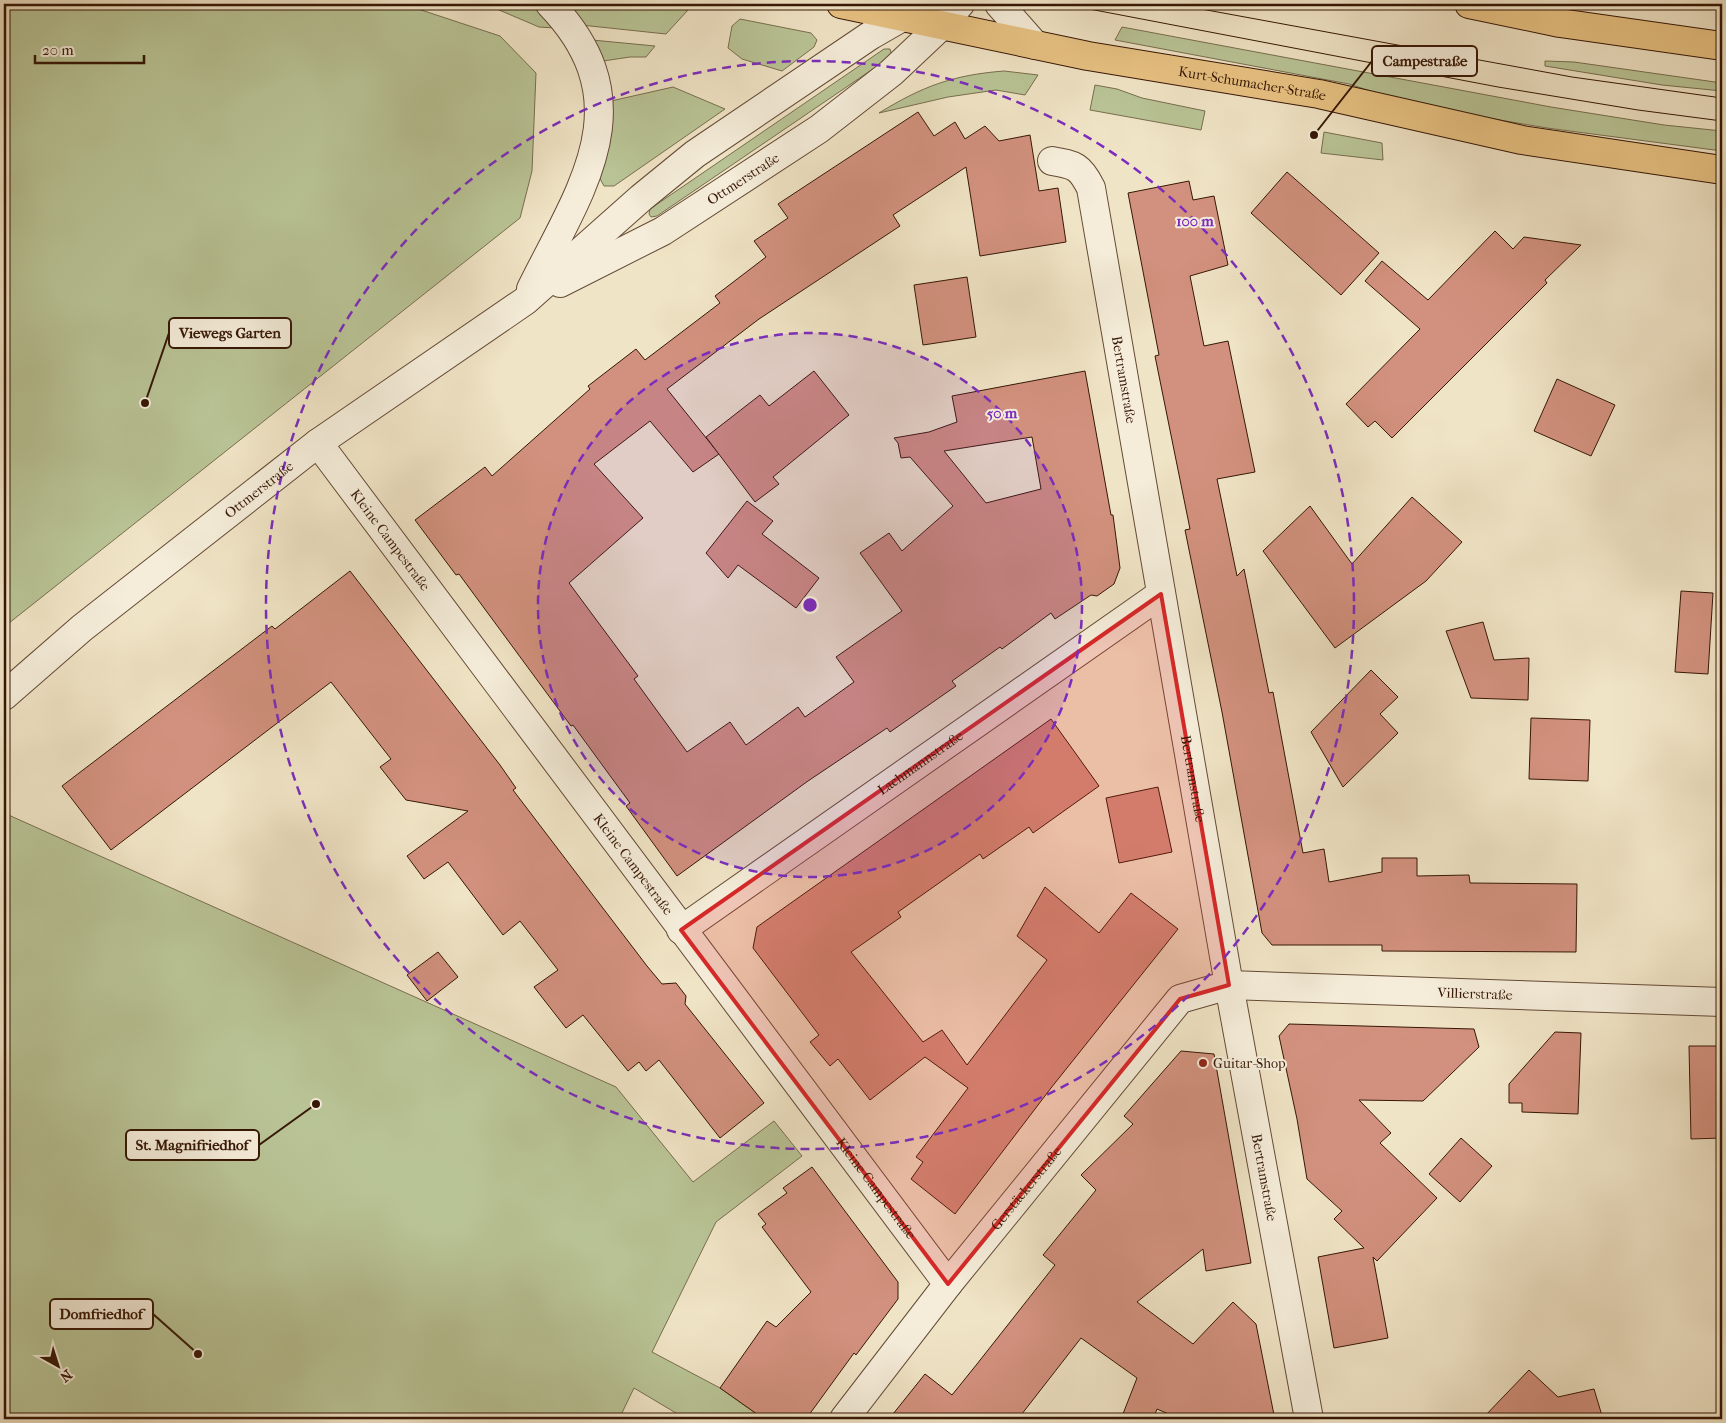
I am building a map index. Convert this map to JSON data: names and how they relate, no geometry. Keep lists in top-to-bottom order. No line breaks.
{"streets":{"main road":["Kurt-Schumacher-Straße"],"street":["Ottmerstraße","Bertramstraße","Kleine Campestraße","Lachmannstraße","Villierstraße","Gerstäckerstraße"]},"crossings":[["Kurt-Schumacher-Straße","Ottmerstraße"],["Ottmerstraße","Kleine Campestraße"],["Bertramstraße","Lachmannstraße"],["Bertramstraße","Villierstraße"],["Bertramstraße","Gerstäckerstraße"],["Kleine Campestraße","Lachmannstraße"],["Kleine Campestraße","Gerstäckerstraße"],["Villierstraße","Gerstäckerstraße"]],"places":["Campestraße","Viewegs Garten","Guitar-Shop","St. Magnifriedhof","Domfriedhof"],"scale_bar":"20 m","north":"bottom right","rings":["100 m","50 m"]}
